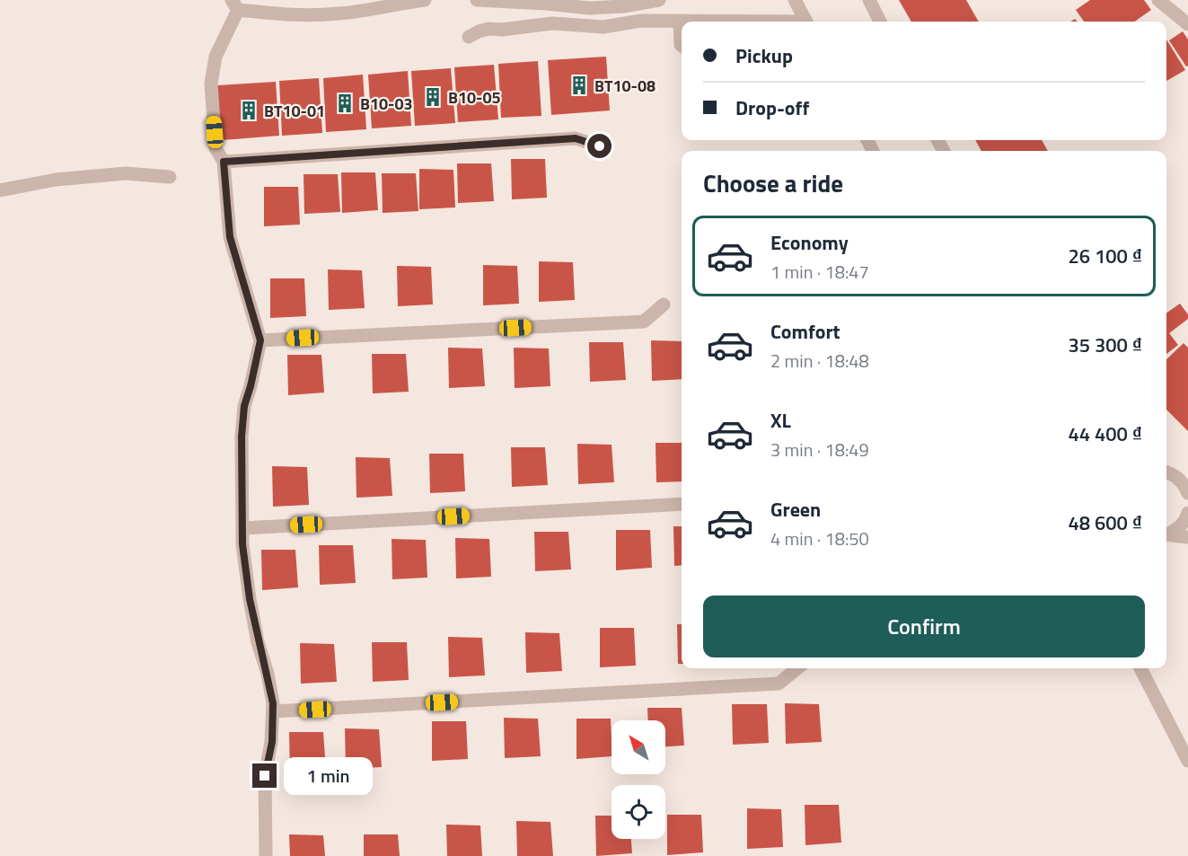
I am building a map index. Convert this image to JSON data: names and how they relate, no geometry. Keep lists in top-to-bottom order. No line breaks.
{"places":{"building":["BT10-08","B10-05","B10-03","BT10-01"]},"north":"top left","page":{"banner":["Pickup","Drop-off"],"heading":"Choose a ride","list":[{"name":"Economy","note":"1 min · 18:47","value":"26 100 ₫"},{"name":"Comfort","note":"2 min · 18:48","value":"35 300 ₫"},{"name":"XL","note":"3 min · 18:49","value":"44 400 ₫"},{"name":"Green","note":"4 min · 18:50","value":"48 600 ₫"}],"buttons":"Confirm","bubble":"1 min"}}
